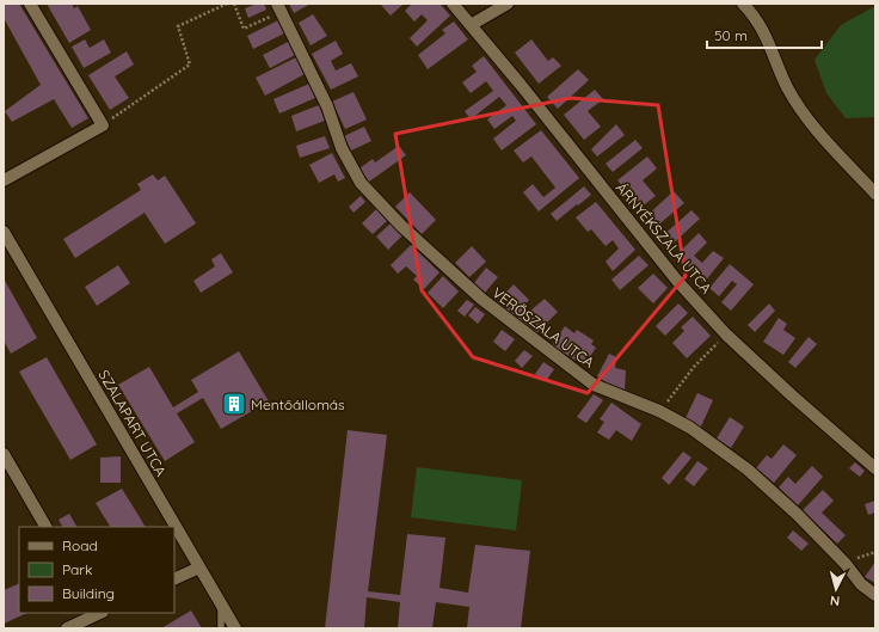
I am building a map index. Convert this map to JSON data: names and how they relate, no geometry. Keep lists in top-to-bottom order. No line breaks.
{"streets":{"street":["ÁRNYÉKSZALA UTCA","VERŐSZALA UTCA","SZALAPART UTCA"]},"places":{"building":["Mentőállomás"]},"legend":["Road","Park","Building"],"scale_bar":"50 m","north":"bottom"}
